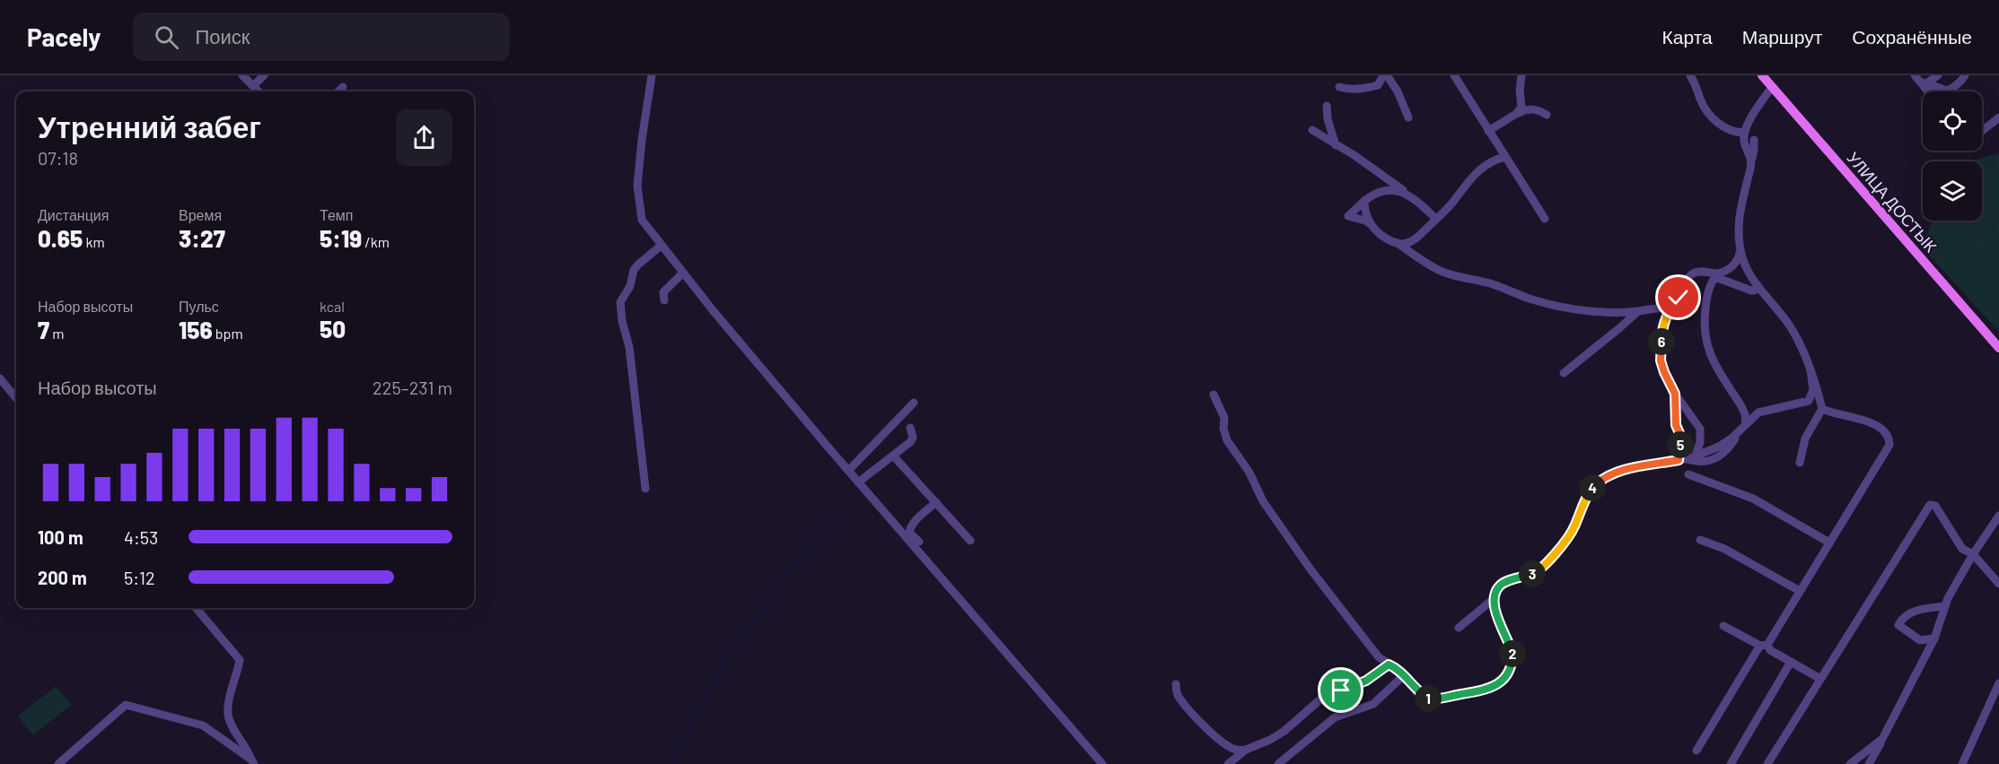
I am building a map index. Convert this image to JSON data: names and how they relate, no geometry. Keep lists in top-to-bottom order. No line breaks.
{"streets":{"main road":["УЛИЦА ДОСТЫК"]},"page":{"header":"Pacely","search":"Поиск","nav":["Карта","Маршрут","Сохранённые"],"heading":["Утренний забег","07:18"],"stats":[["Дистанция","0.65 km"],["Время","3:27"],["Темп","5:19 /km"],["Набор высоты","7 m"],["Пульс","156 bpm"],["kcal","50"]],"pins":["6","5","4","3","2","1"],"chart":["Набор высоты","225–231 m"],"list":[{"name":"100 m","note":"4:53"},{"name":"200 m","note":"5:12"}]}}
